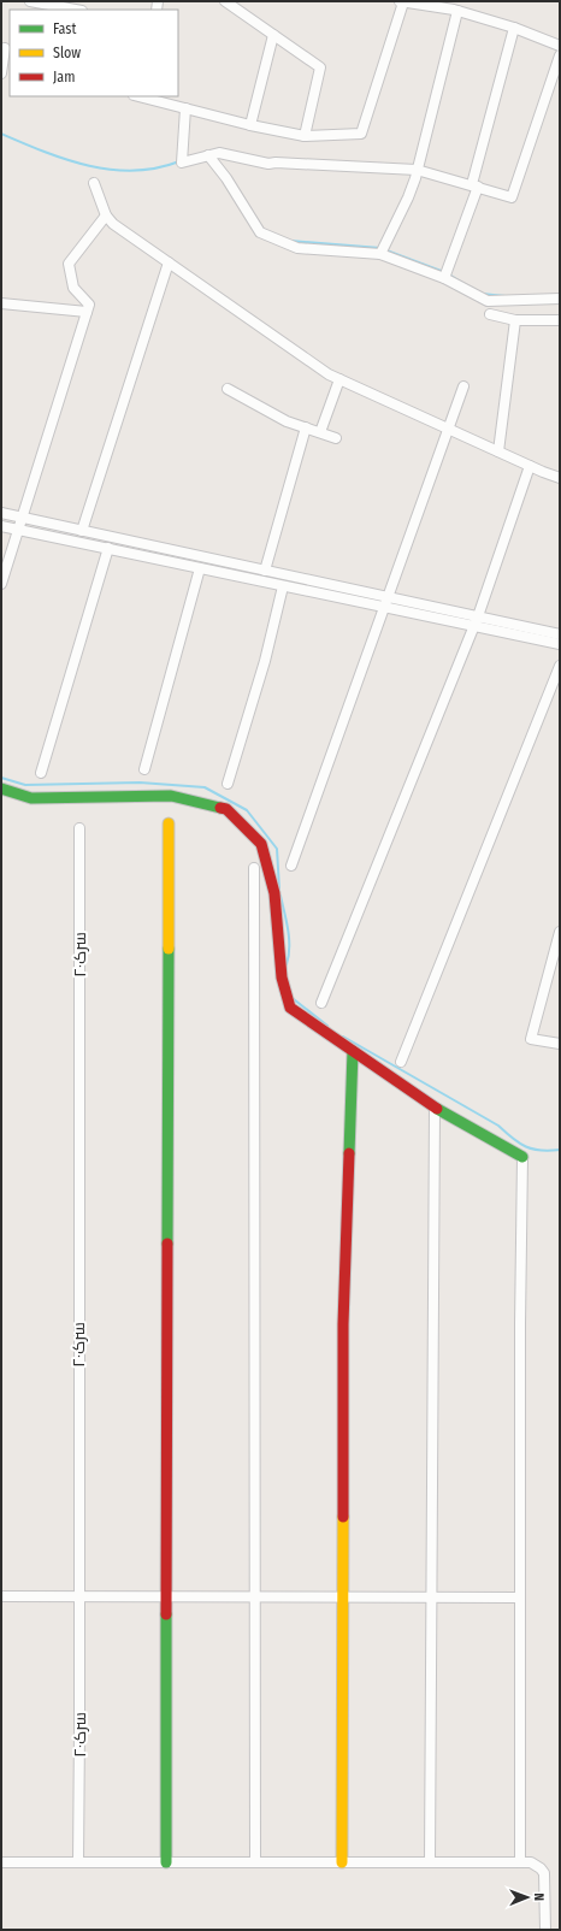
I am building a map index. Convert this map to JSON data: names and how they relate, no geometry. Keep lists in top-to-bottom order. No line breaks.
{"streets":{"street":["سرک۲۰"]},"legend":["Fast","Slow","Jam"],"north":"right"}
